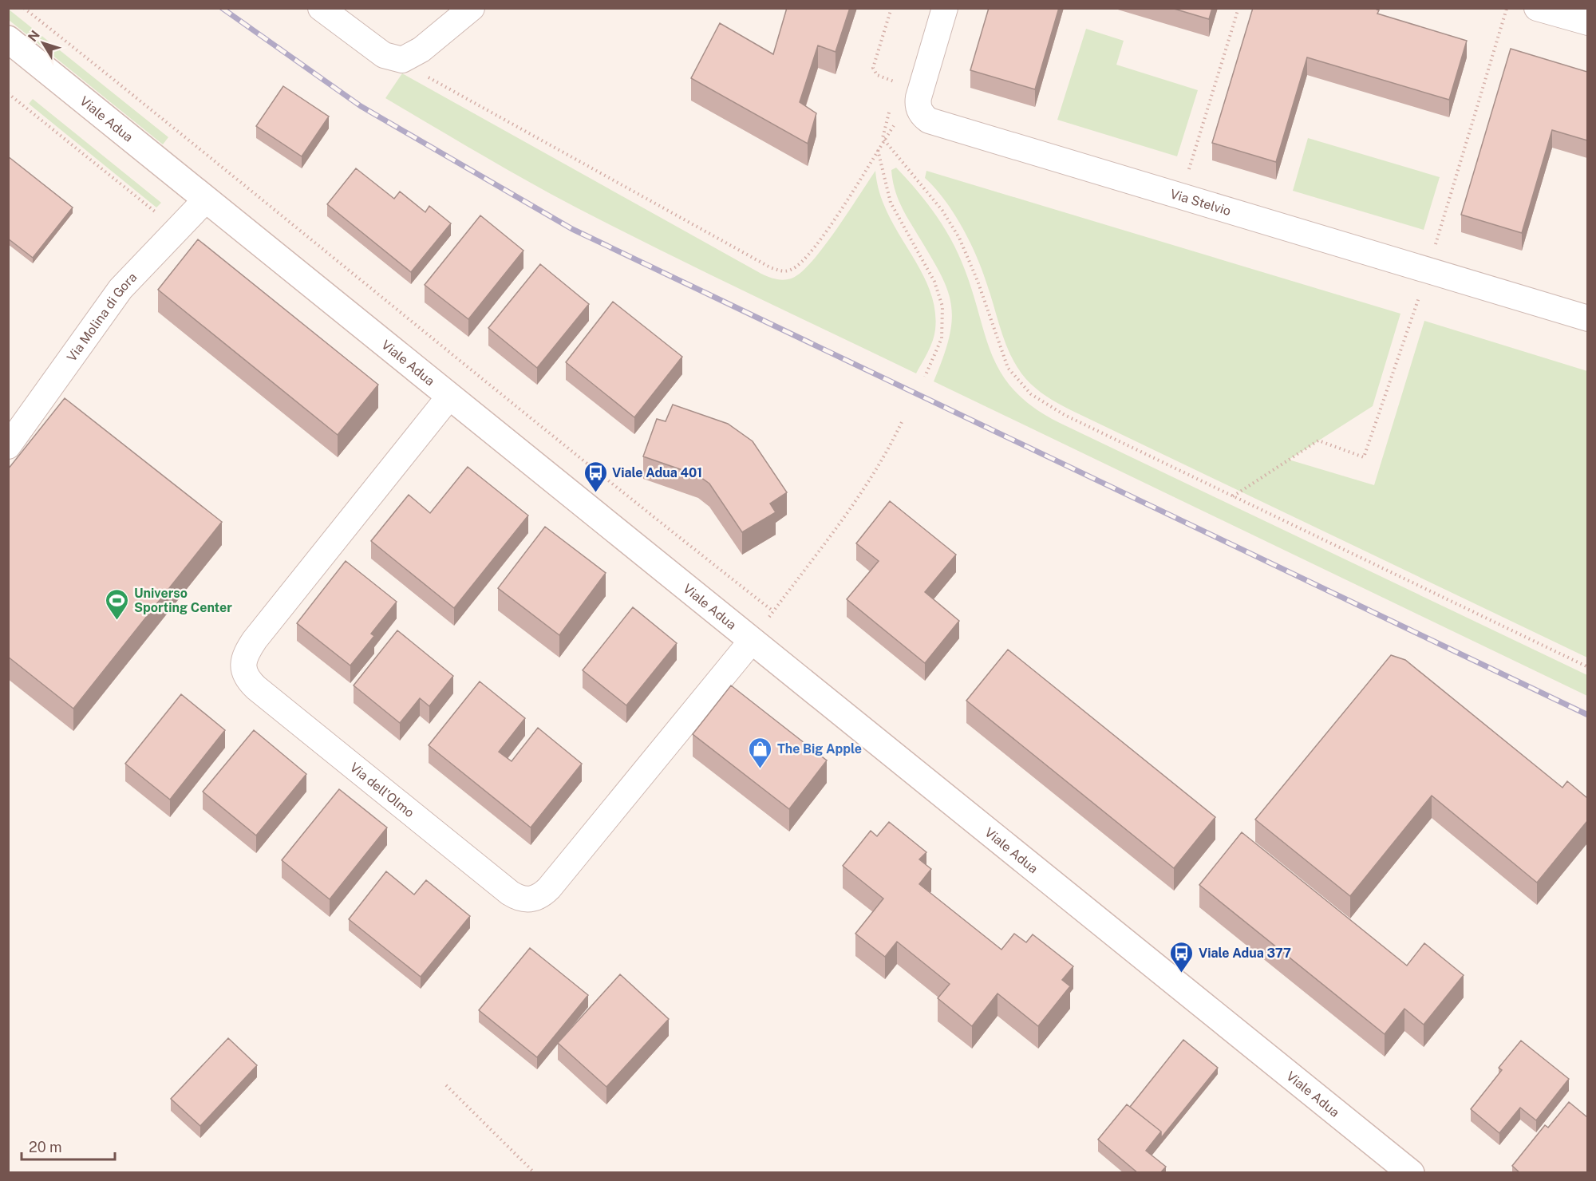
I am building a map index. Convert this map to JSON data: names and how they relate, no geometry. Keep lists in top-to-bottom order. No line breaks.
{"streets":{"main road":["Viale Adua"],"street":["Via Stelvio","Via Molina di Gora","Via dell'Olmo"]},"crossings":[["Viale Adua","Via Molina di Gora"],["Viale Adua","Via dell'Olmo"]],"places":{"bus stop":["Viale Adua 401","Viale Adua 377"],"sports":["Universo Sporting Center"],"shop":["The Big Apple"]},"scale_bar":"20 m","north":"top left"}
